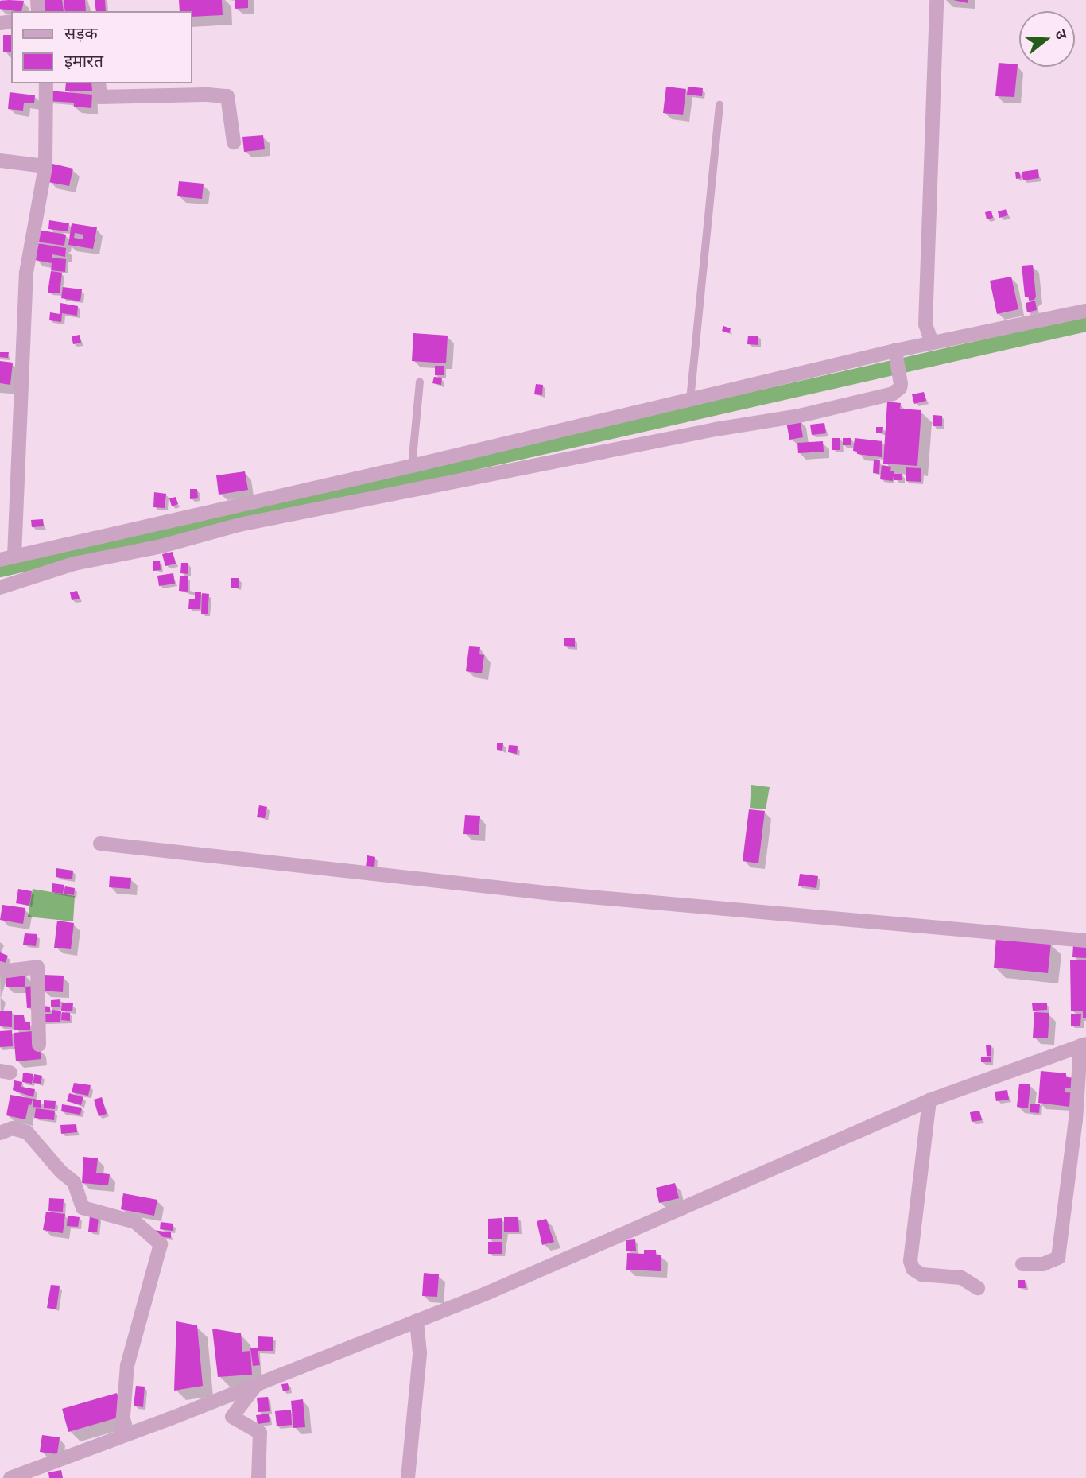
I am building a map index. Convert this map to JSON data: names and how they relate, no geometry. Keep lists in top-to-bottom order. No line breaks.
{"legend":["सड़क","इमारत"],"north":"right"}
